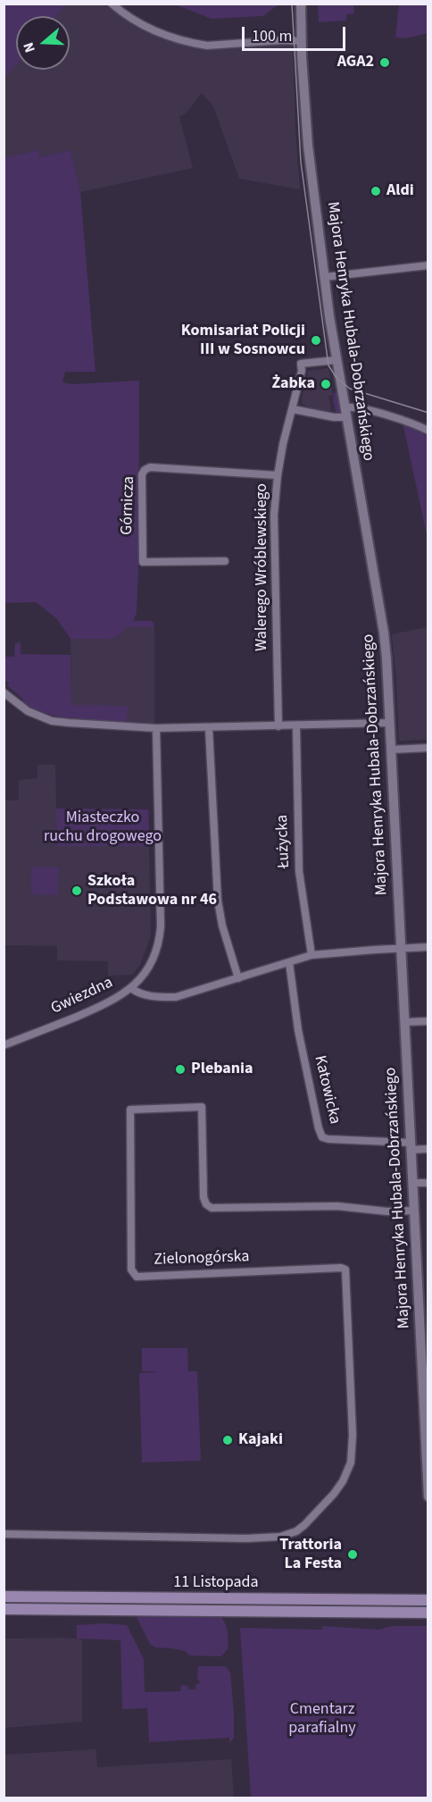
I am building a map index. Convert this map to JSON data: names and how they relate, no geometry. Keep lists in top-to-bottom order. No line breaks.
{"streets":{"main road":["11 Listopada"],"street":["Majora Henryka Hubala-Dobrzańskiego","Górnicza","Walerego Wróblewskiego","Łużycka","Gwiezdna","Katowicka","Zielonogórska"]},"crossings":[["Majora Henryka Hubala-Dobrzańskiego","Walerego Wróblewskiego"],["Majora Henryka Hubala-Dobrzańskiego","Katowicka"],["Majora Henryka Hubala-Dobrzańskiego","Zielonogórska"],["Górnicza","Walerego Wróblewskiego"]],"parks":["Miasteczko ruchu drogowego","Cmentarz parafialny"],"places":["AGA2","Aldi","Komisariat Policji III w Sosnowcu","Żabka","Szkoła Podstawowa nr 46","Plebania","Kajaki","Trattoria La Festa"],"scale_bar":"100 m","north":"left"}
